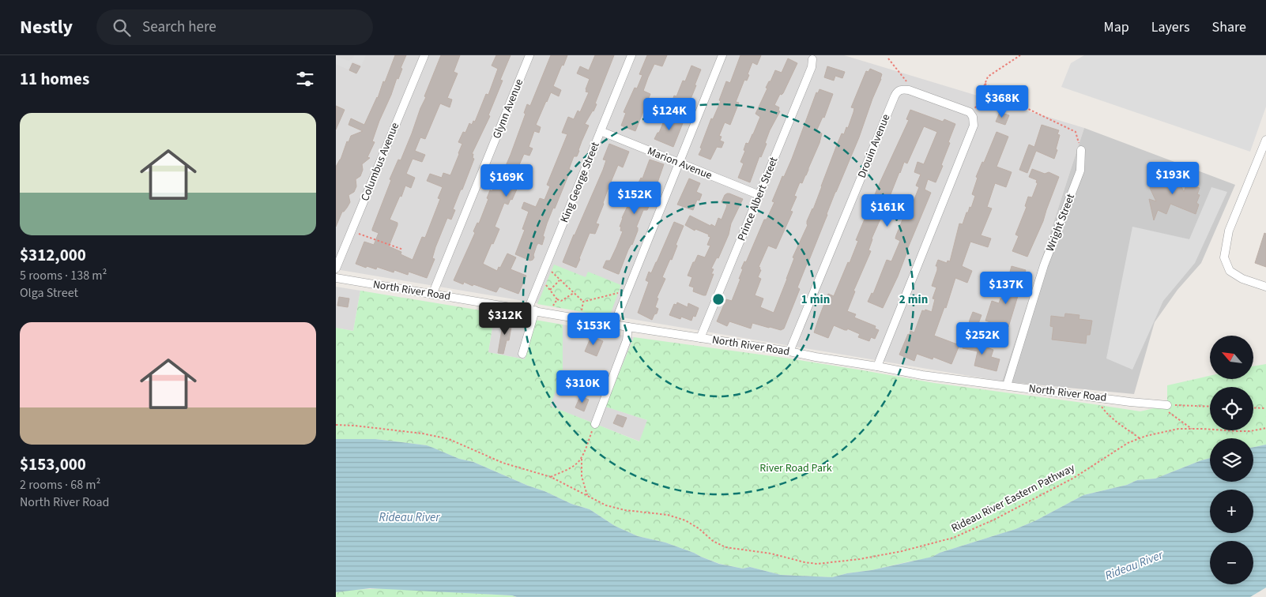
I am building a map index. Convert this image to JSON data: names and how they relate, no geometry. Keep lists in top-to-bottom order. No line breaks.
{"streets":{"street":["Glynn Avenue","Drouin Avenue","Columbus Avenue","Marion Avenue","King George Street","Prince Albert Street","Wright Street","North River Road"],"path":["Rideau River Eastern Pathway"]},"crossings":[["Glynn Avenue","North River Road"],["Drouin Avenue","North River Road"],["Marion Avenue","King George Street"],["Marion Avenue","Prince Albert Street"],["King George Street","North River Road"],["Prince Albert Street","North River Road"],["Wright Street","North River Road"]],"water":["Rideau River"],"parks":["River Road Park"],"north":"top left","page":{"header":"Nestly","search":"Search here","nav":["Map","Layers","Share"],"heading":"11 homes","price":["$368K","$124K","$193K","$169K","$152K","$161K","$137K","$312K","$153K","$252K","$310K"],"list":[{"name":"$312,000","note":"5 rooms · 138 m² · Olga Street"},{"name":"$153,000","note":"2 rooms · 68 m² · North River Road"}],"map_buttons":["+","−"]},"rings":["1 min","2 min"]}
